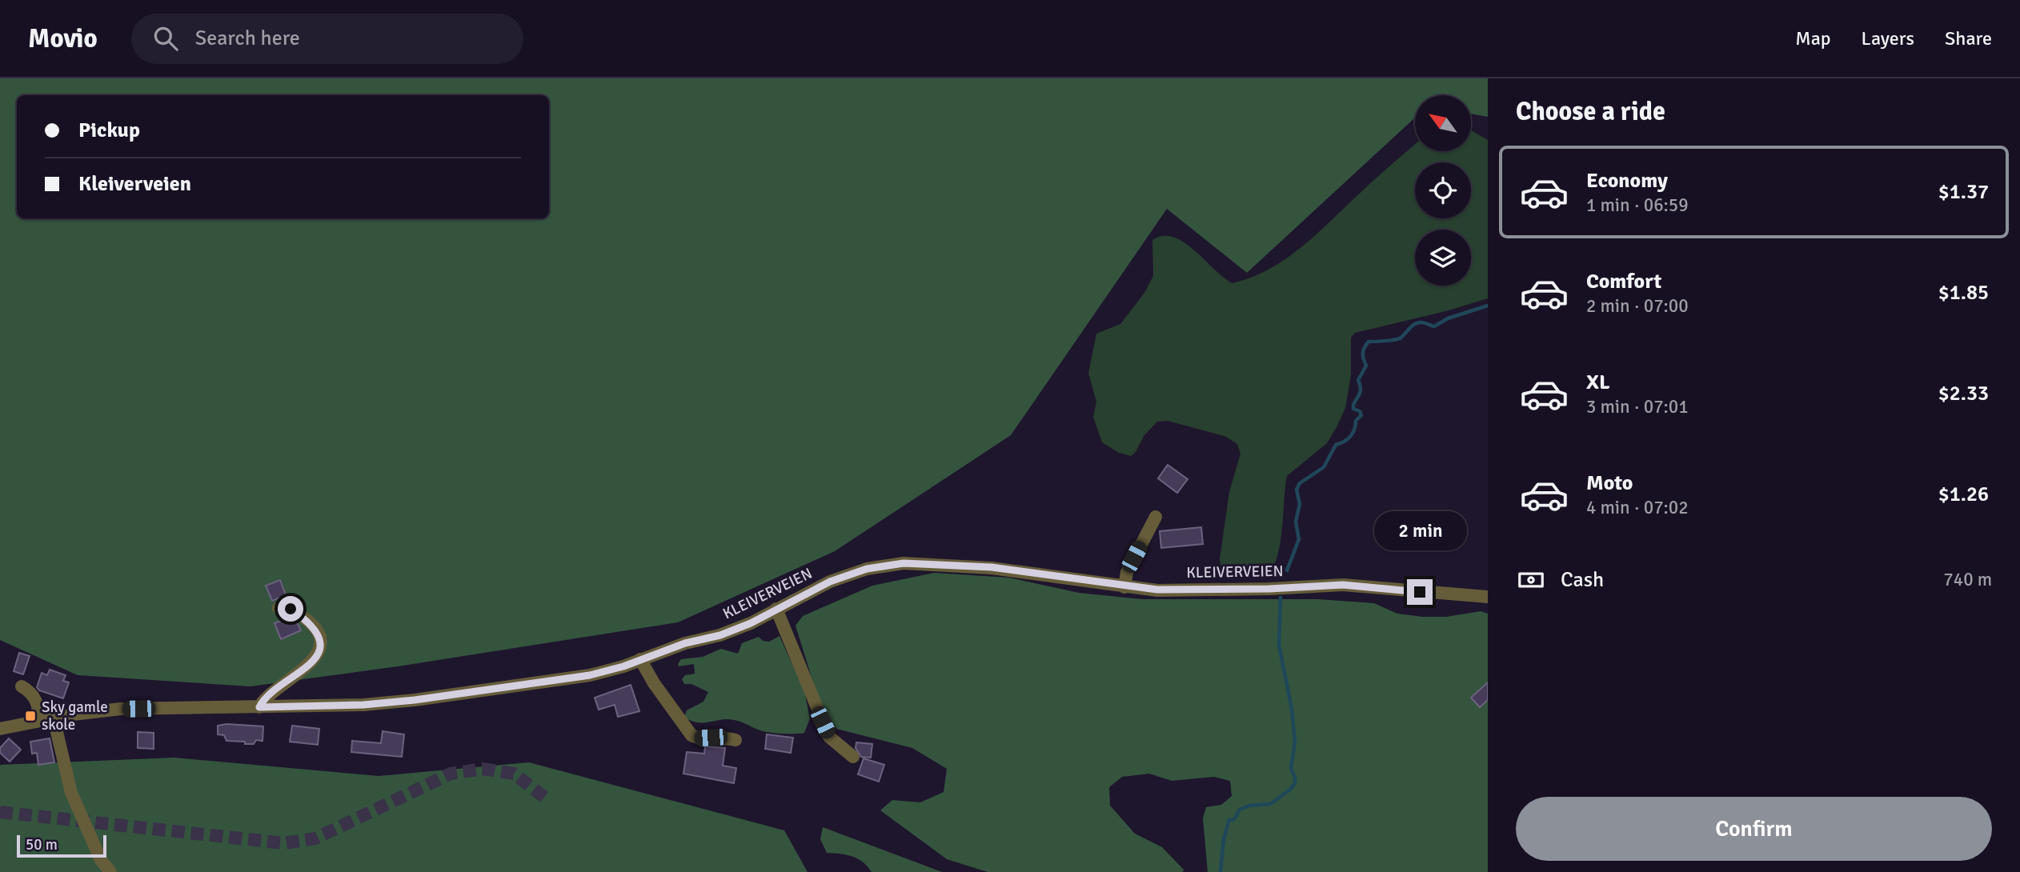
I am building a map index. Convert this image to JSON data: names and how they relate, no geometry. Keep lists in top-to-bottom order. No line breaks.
{"streets":{"street":["KLEIVERVEIEN"]},"places":{"transit":["Sky gamle skole"]},"scale_bar":"50 m","north":"top left","page":{"header":"Movio","search":"Search here","nav":["Map","Layers","Share"],"heading":"Choose a ride","banner":["Pickup","Kleiverveien"],"list":[{"name":"Economy","note":"1 min · 06:59","value":"$1.37"},{"name":"Comfort","note":"2 min · 07:00","value":"$1.85"},{"name":"XL","note":"3 min · 07:01","value":"$2.33"},{"name":"Moto","note":"4 min · 07:02","value":"$1.26"}],"bubble":"2 min","pay":["Cash","740 m"],"buttons":"Confirm","scale":"50 m"}}
